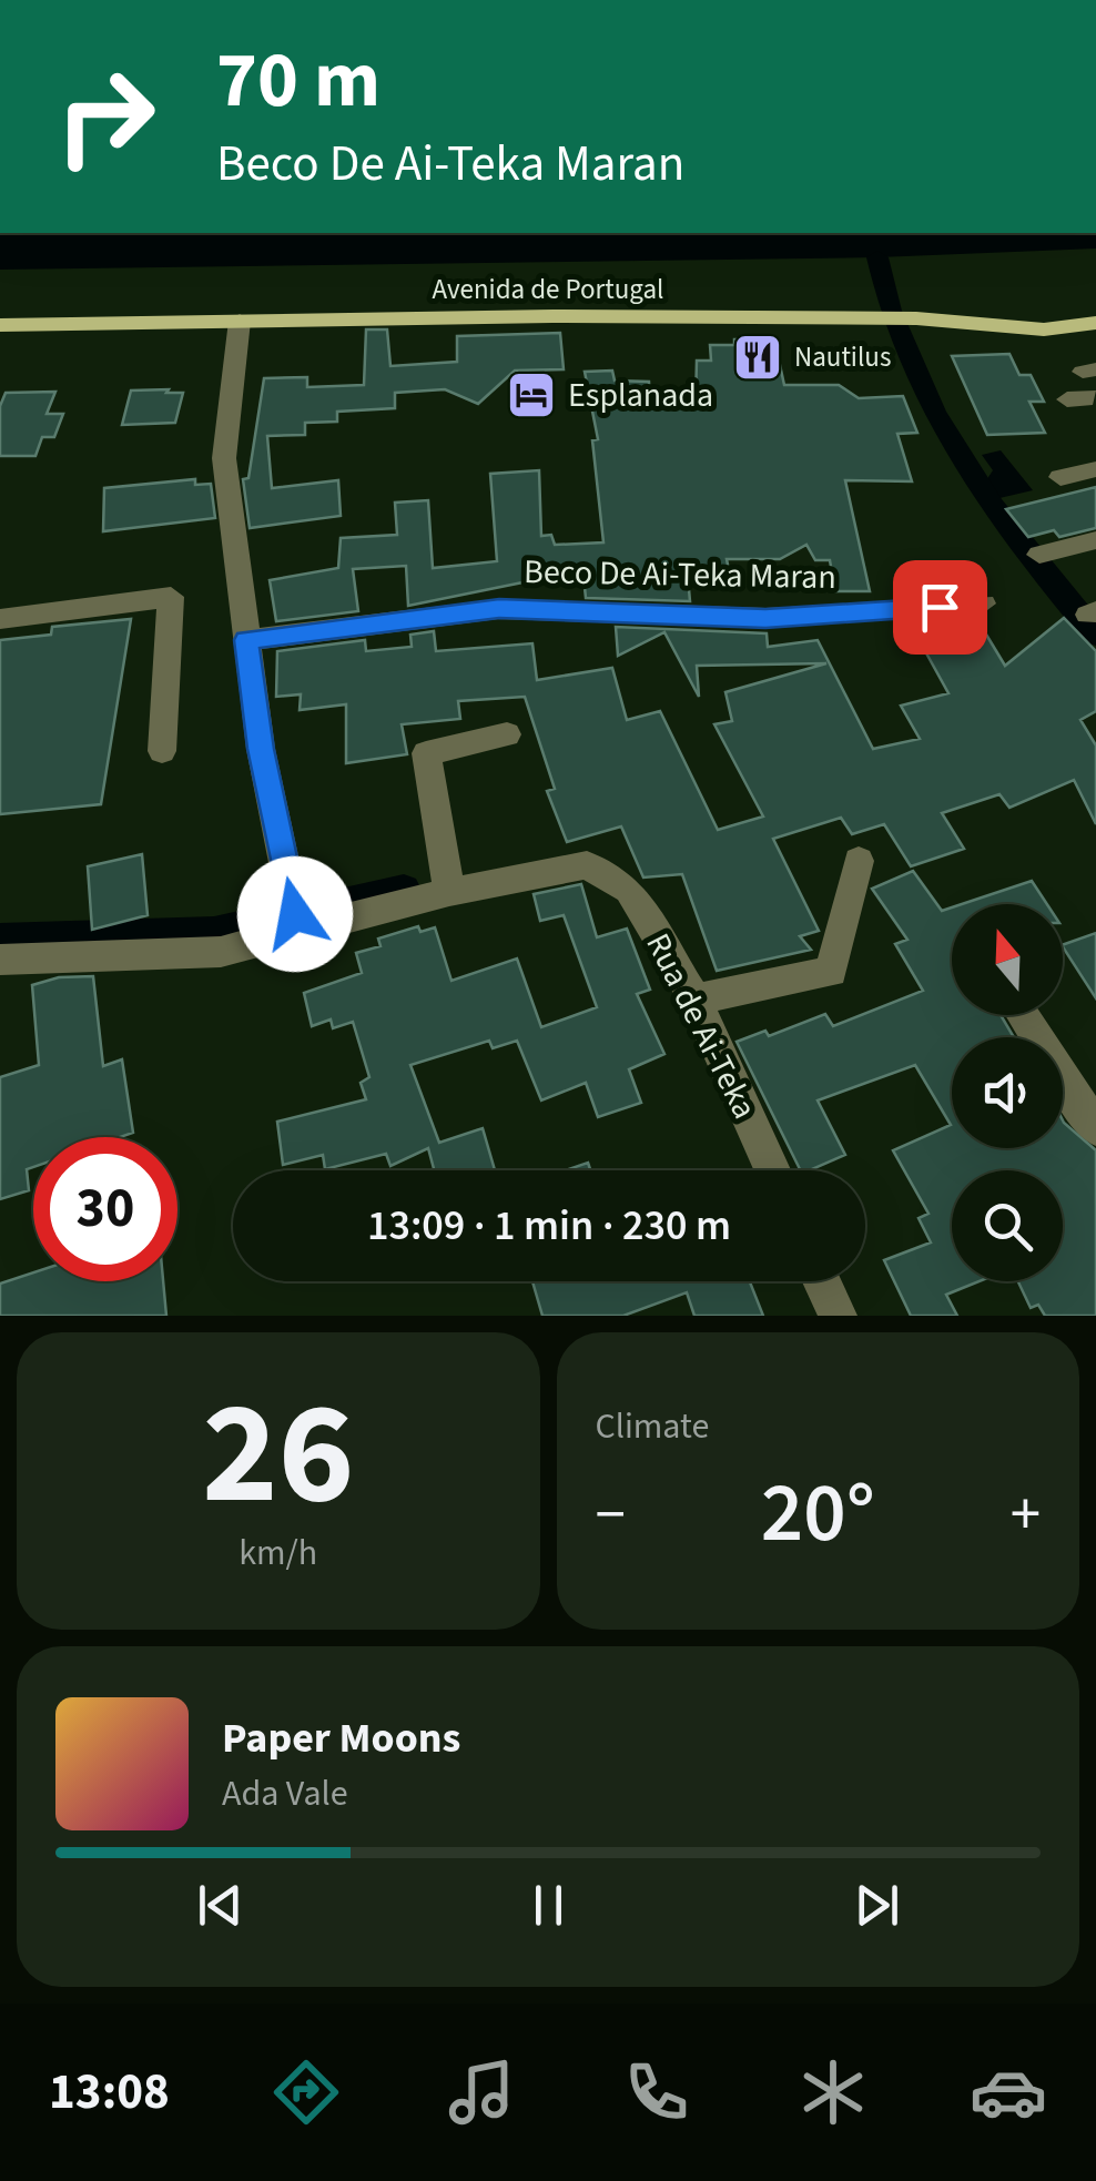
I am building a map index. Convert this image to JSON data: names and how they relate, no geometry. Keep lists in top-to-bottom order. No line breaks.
{"streets":{"main road":["Avenida de Portugal"],"street":["Beco De Ai-Teka Maran","Rua de Ai-Teka"]},"places":{"restaurant":["Nautilus"],"hotel":["Esplanada"]},"north":"top","page":{"turn":["70 m","Beco De Ai-Teka Maran"],"limit":"30","trip":"13:09 · 1 min · 230 m","tile":[["26","km/h"],"Climate"],"heat":["−","20°","+"],"song":["Paper Moons","Ada Vale"],"tabs":"13:08"}}
